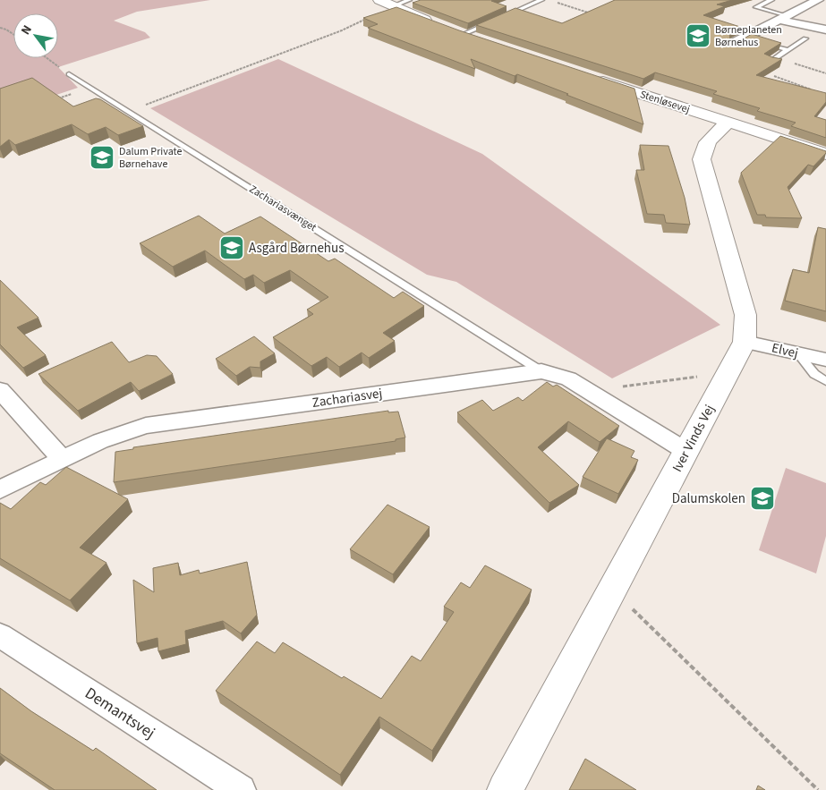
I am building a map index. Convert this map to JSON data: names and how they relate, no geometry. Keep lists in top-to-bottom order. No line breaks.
{"streets":{"street":["Stenløsevej","Elvej","Zachariasvej","Iver Vinds Vej","Demantsvej"],"lane":["Zachariasvænget"]},"crossings":[["Stenløsevej","Iver Vinds Vej"],["Zachariasvænget","Zachariasvej"],["Elvej","Iver Vinds Vej"],["Zachariasvej","Iver Vinds Vej"]],"places":{"school or university":["Børneplaneten Børnehus","Dalum Private Børnehave","Asgård Børnehus","Dalumskolen"]},"north":"top left"}
